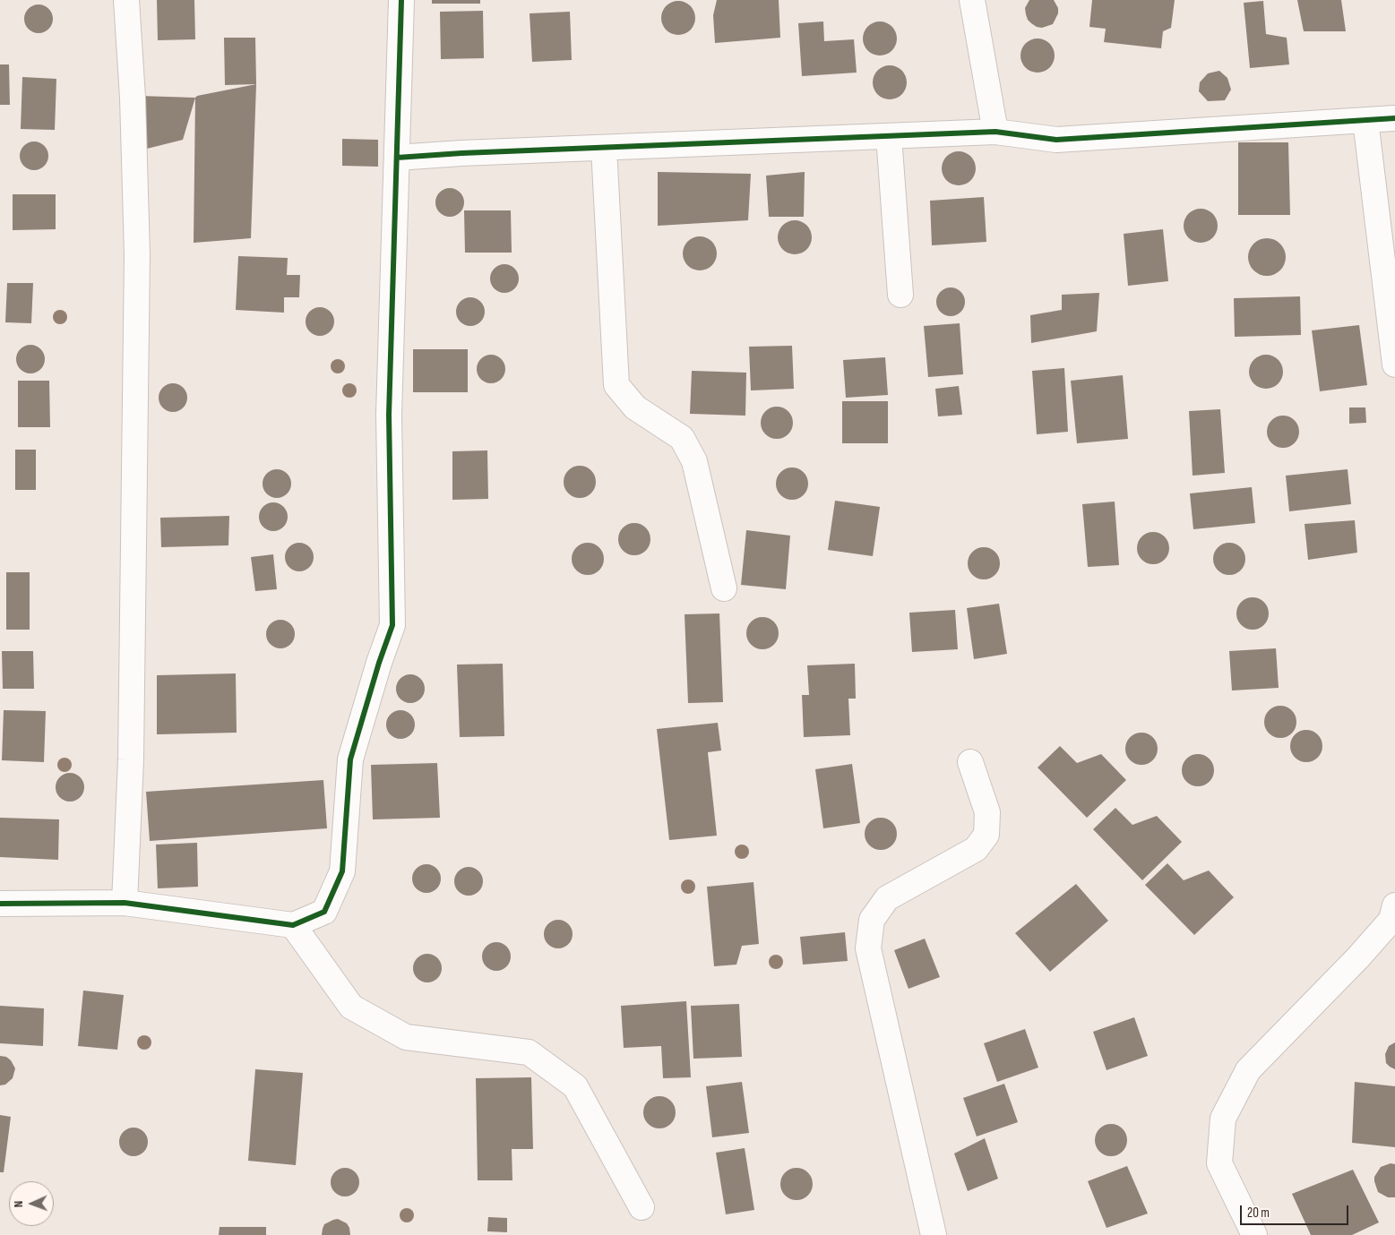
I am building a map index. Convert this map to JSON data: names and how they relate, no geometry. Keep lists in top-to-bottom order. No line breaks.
{"scale_bar":"20 m","north":"left"}
